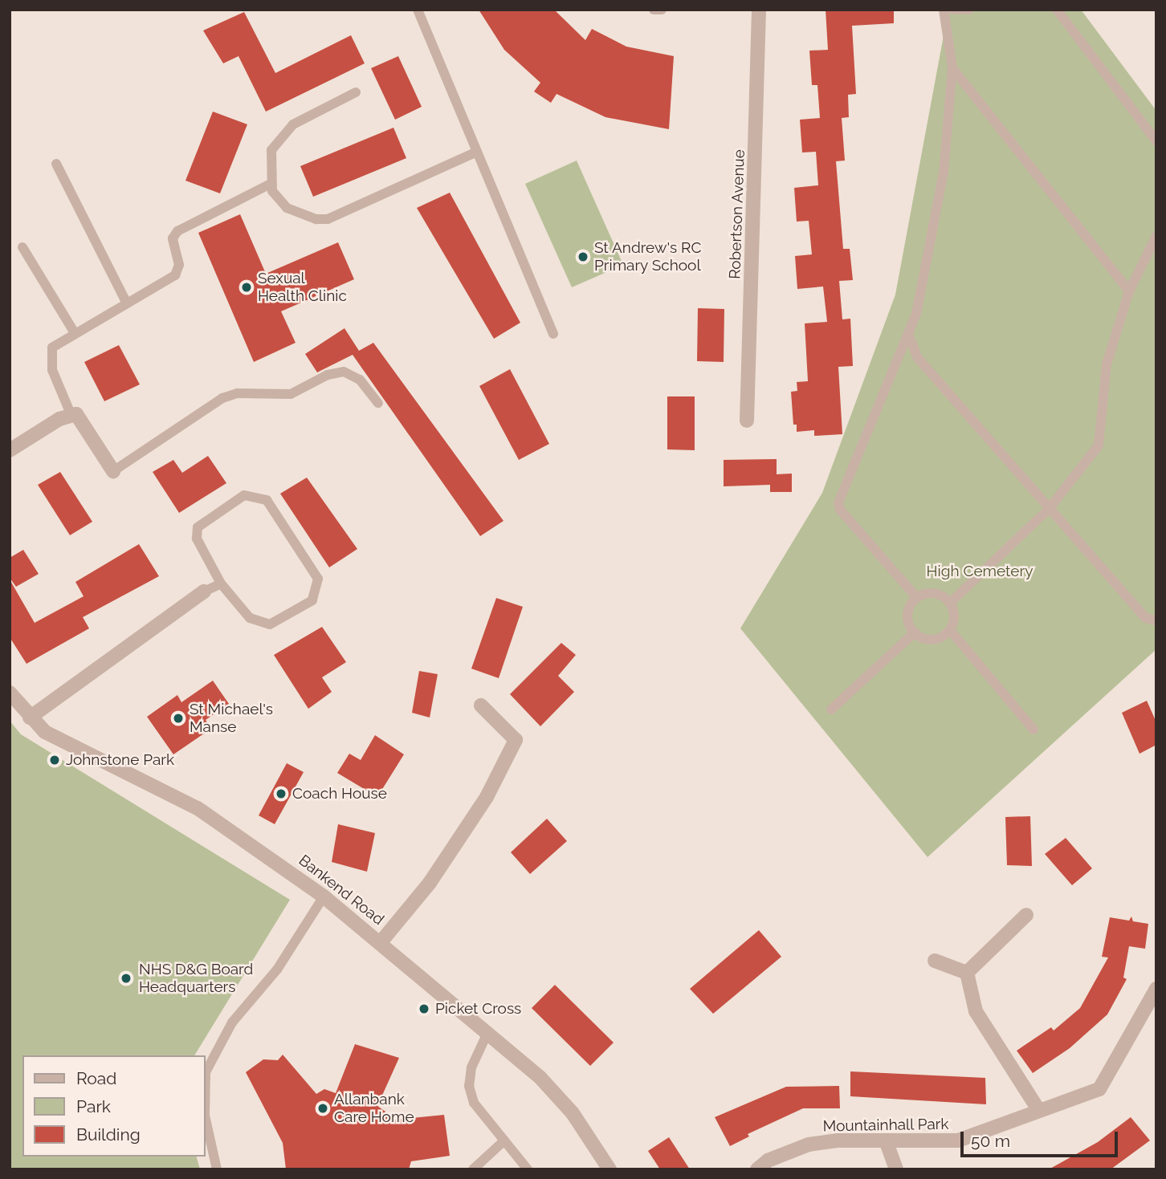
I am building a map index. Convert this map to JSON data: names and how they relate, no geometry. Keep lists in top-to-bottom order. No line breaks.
{"streets":{"street":["Robertson Avenue","Bankend Road","Mountainhall Park"]},"parks":["High Cemetery"],"places":["St Andrew's RC Primary School","Sexual Health Clinic","St Michael's Manse","Johnstone Park","Coach House","NHS D&G Board Headquarters","Picket Cross","Allanbank Care Home"],"legend":["Road","Park","Building"],"scale_bar":"50 m"}
